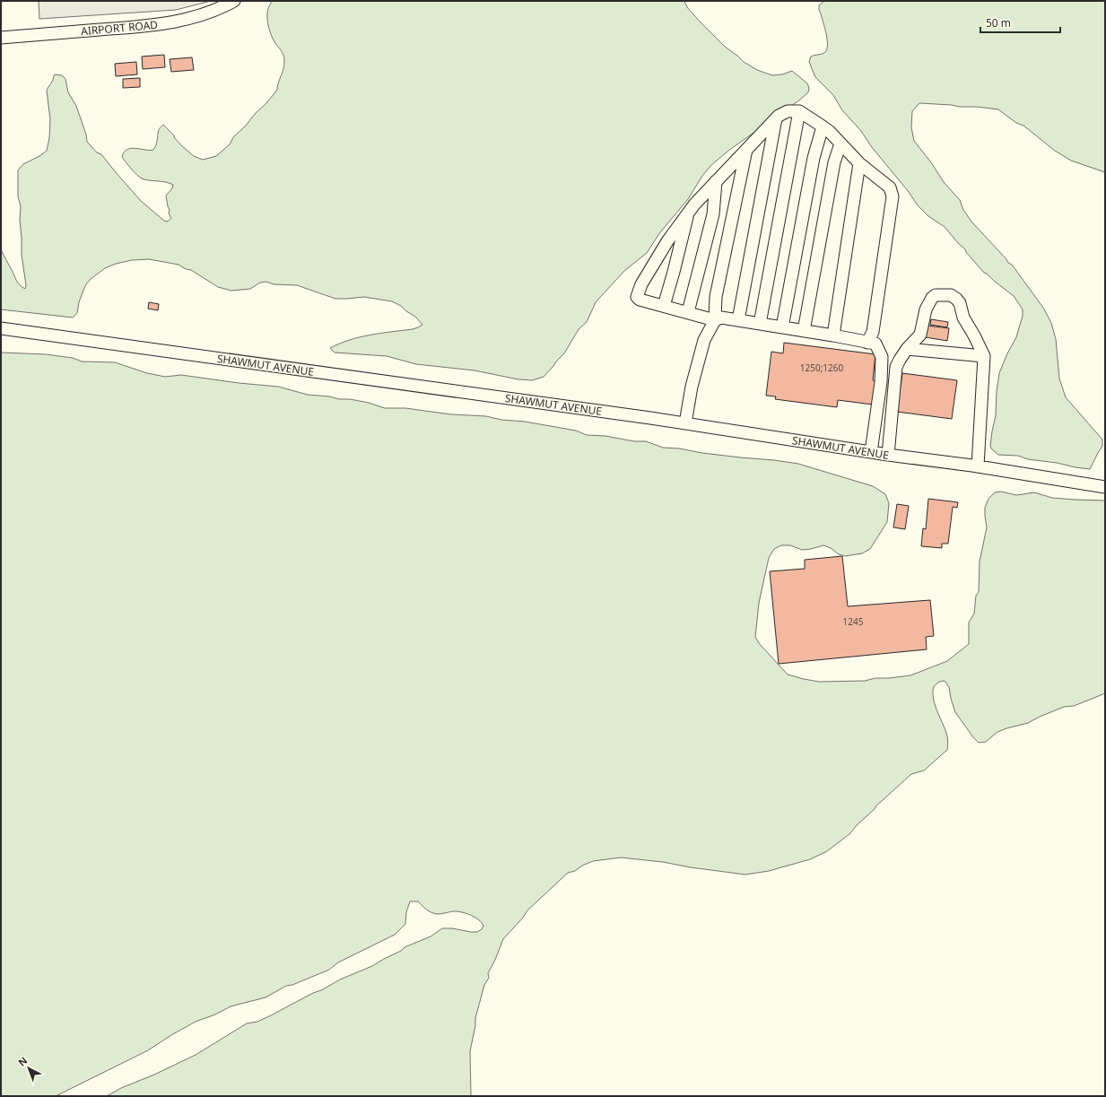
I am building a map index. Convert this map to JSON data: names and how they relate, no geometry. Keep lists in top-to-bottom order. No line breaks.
{"streets":{"street":["AIRPORT ROAD","SHAWMUT AVENUE"]},"house_numbers":["1250;1260","1245"],"scale_bar":"50 m","north":"top left"}
